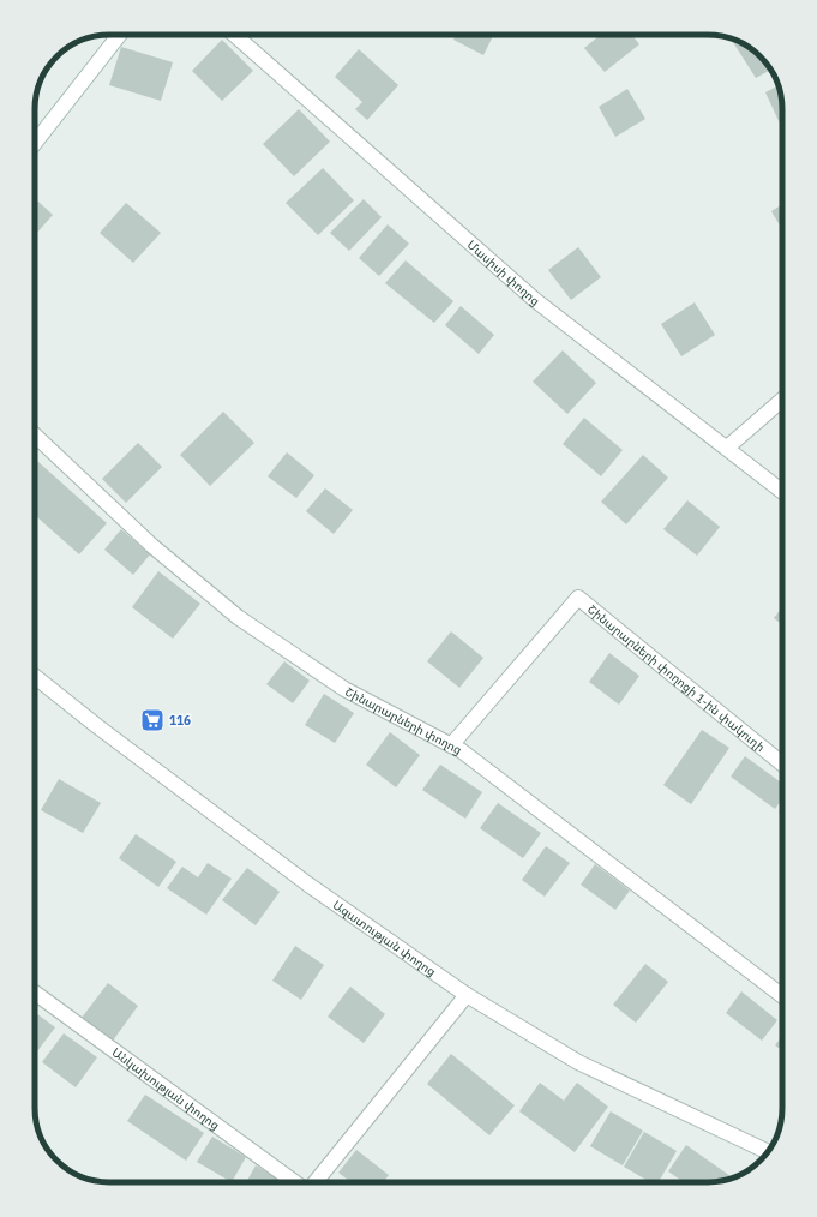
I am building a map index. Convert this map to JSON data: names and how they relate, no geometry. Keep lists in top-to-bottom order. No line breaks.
{"streets":{"street":["Մասիսի փողոց","Շինարարների փողոցի 1-ին փակուղի","Շինարարների փողոց","Ազատության փողոց","Անկախության փողոց"]},"crossings":[["Շինարարների փողոցի 1-ին փակուղի","Շինարարների փողոց"],["Ազատության փողոց","Անկախության փողոց"]],"places":{"supermarket":["116"]}}
